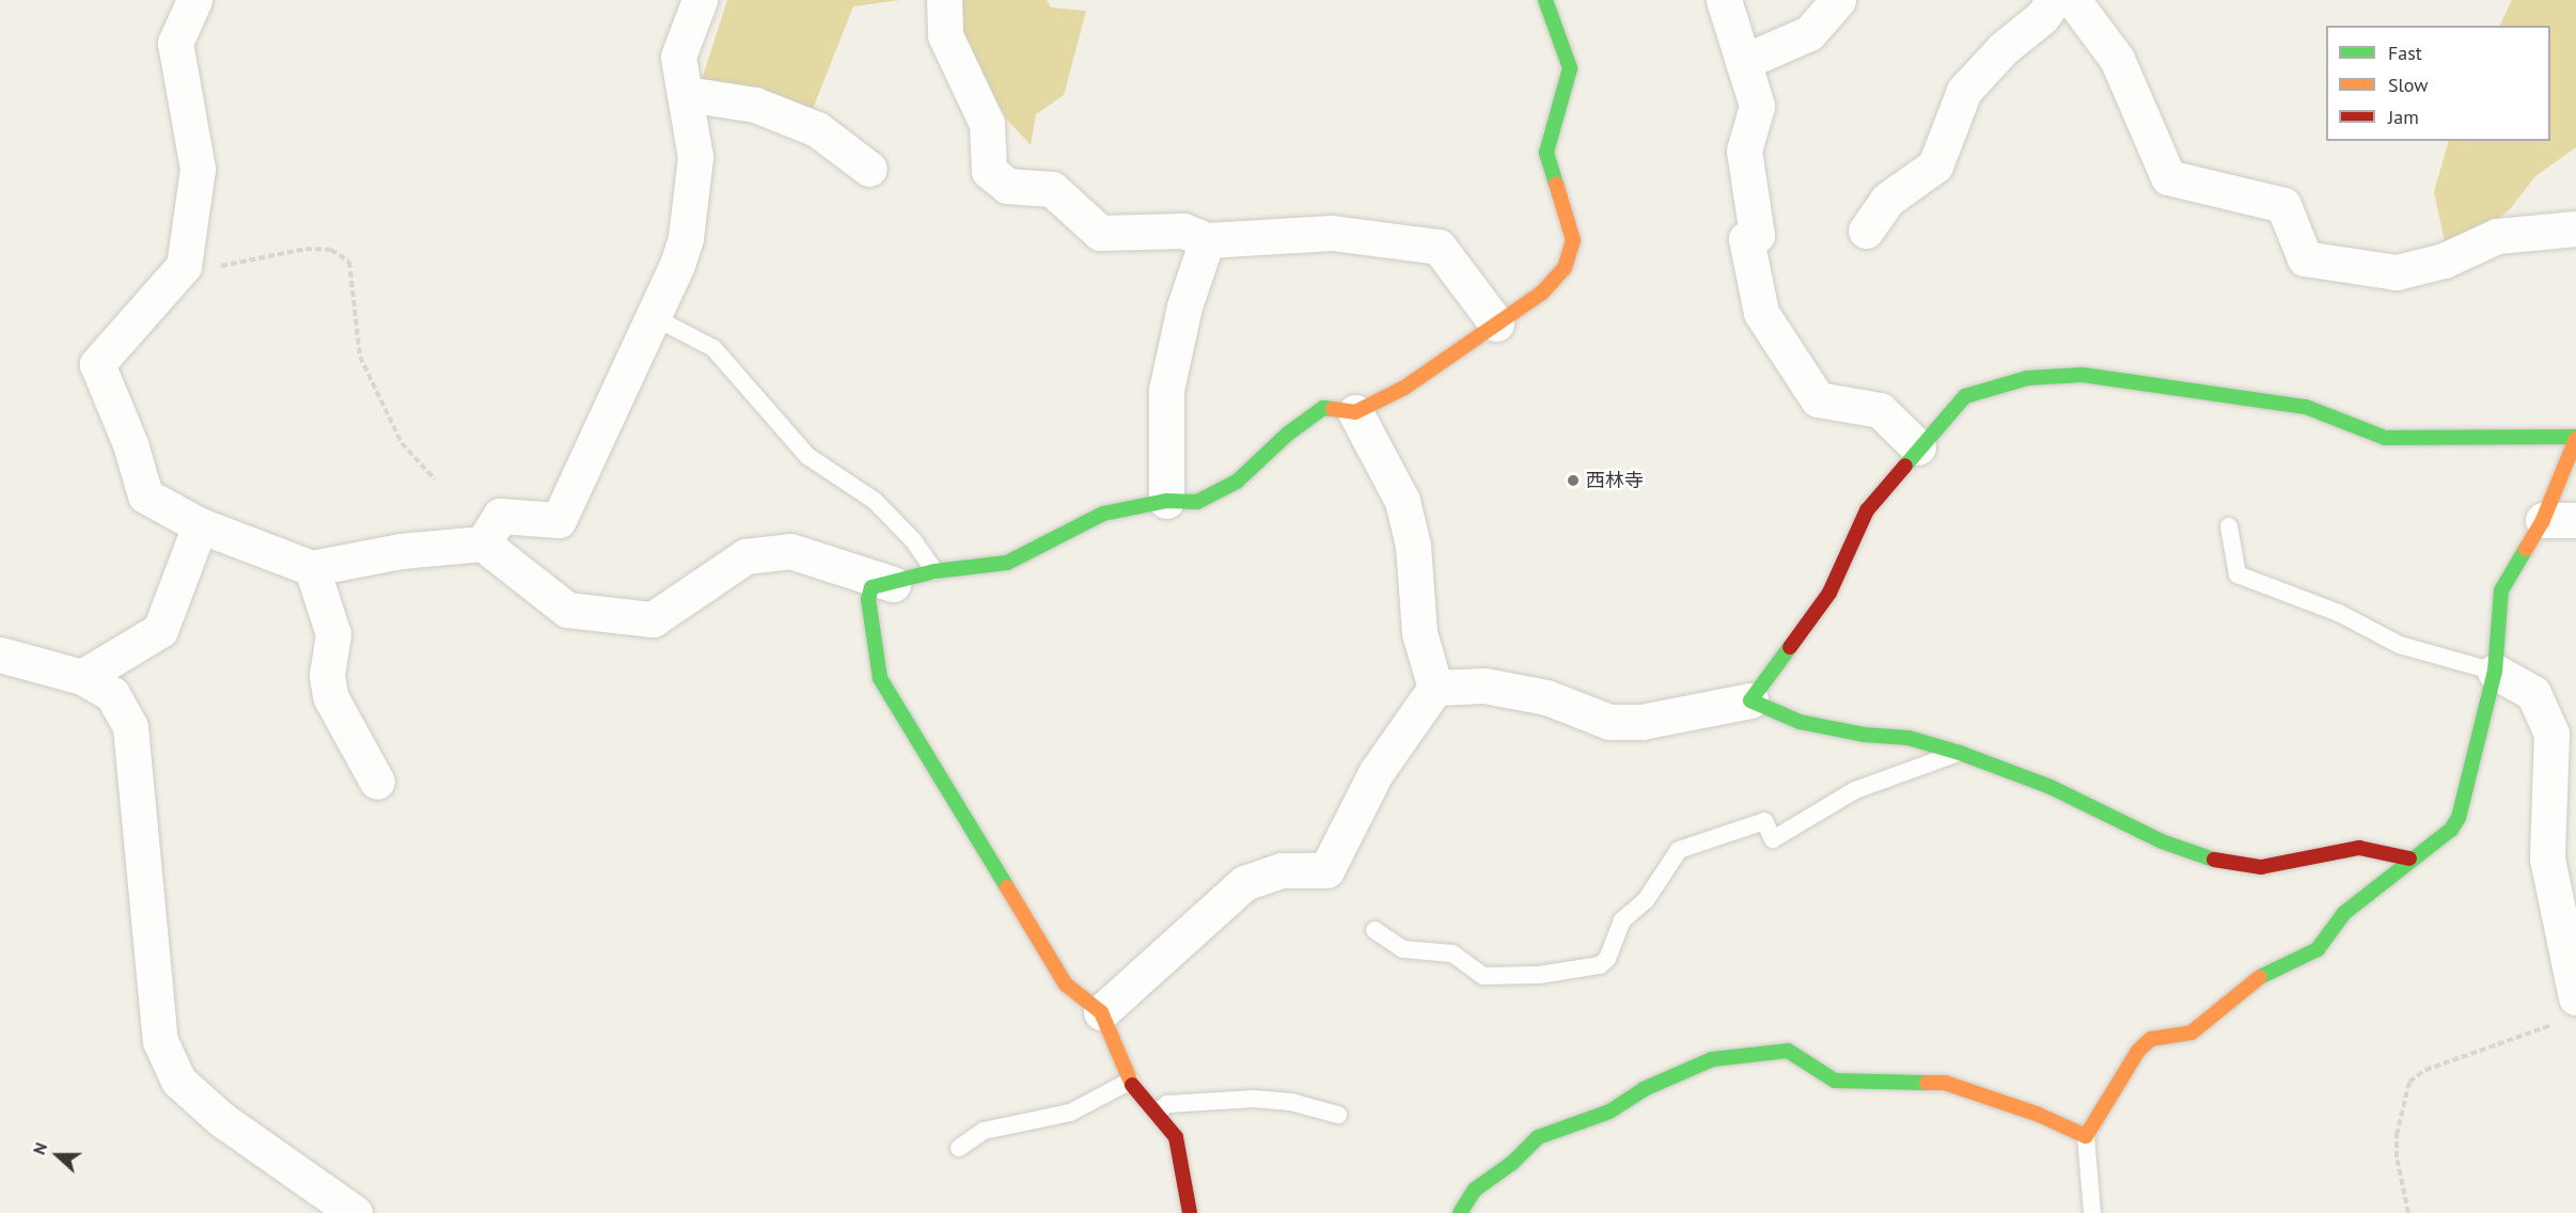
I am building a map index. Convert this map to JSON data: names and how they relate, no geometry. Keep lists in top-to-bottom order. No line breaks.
{"places":["西林寺"],"legend":["Fast","Slow","Jam"],"north":"left"}
